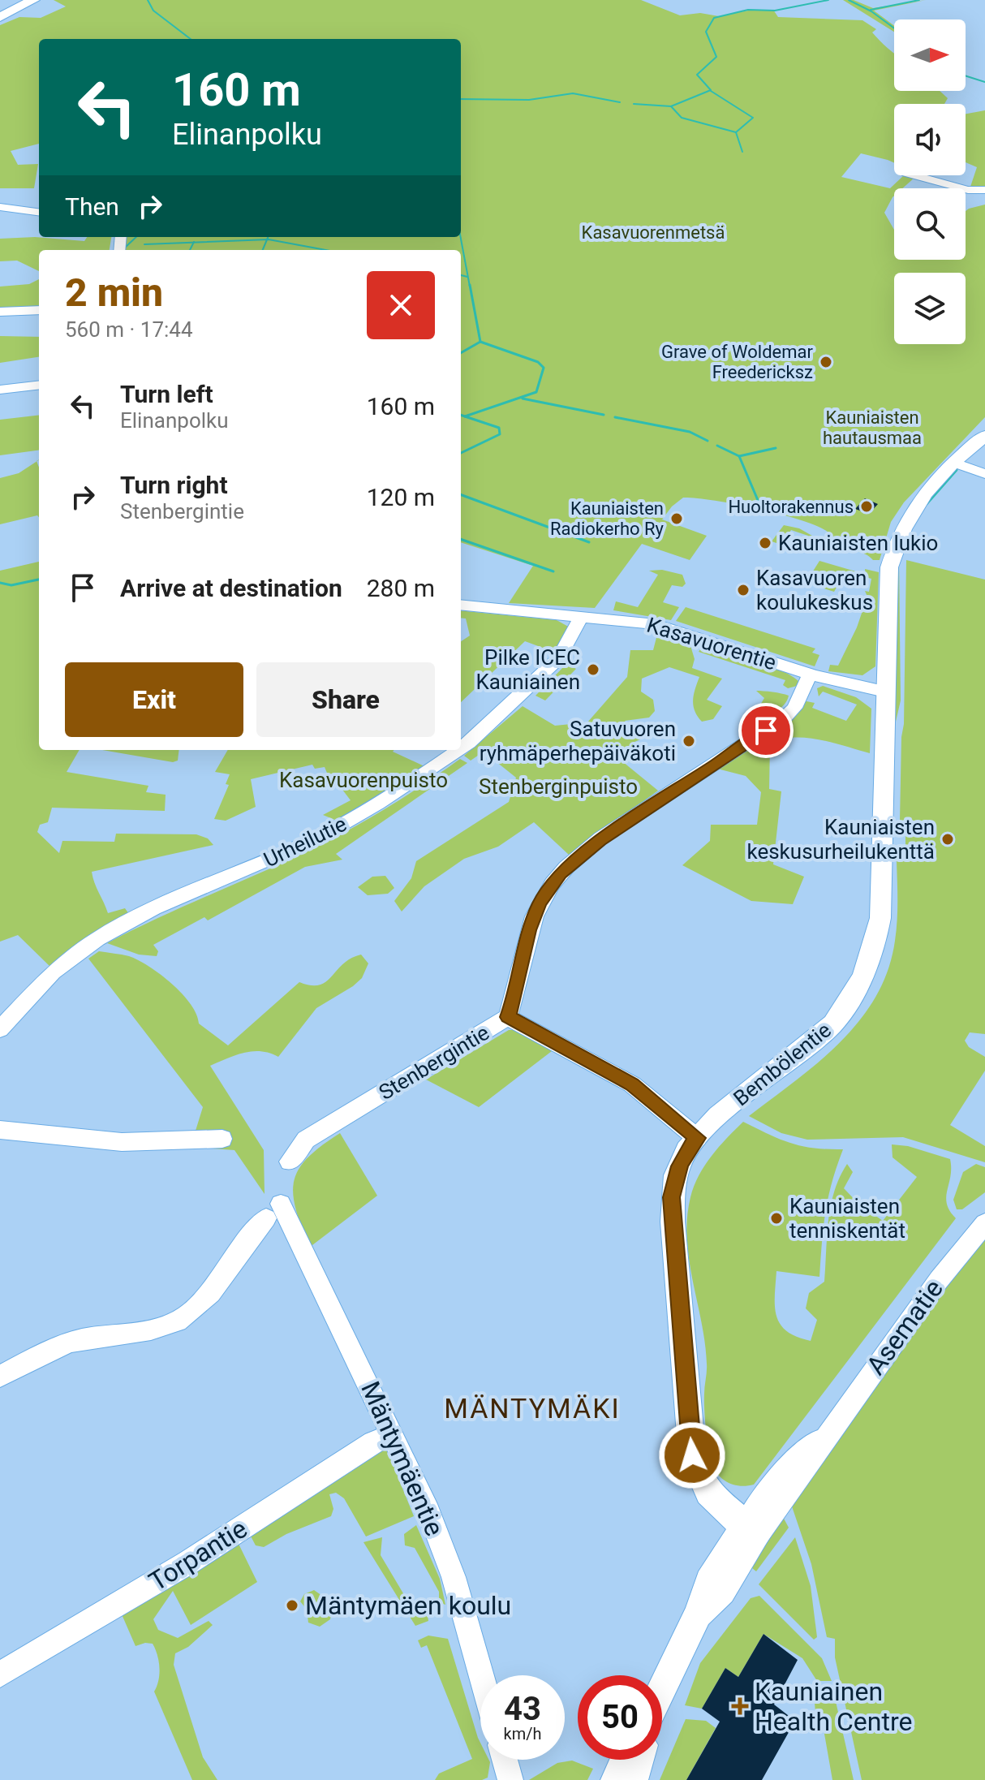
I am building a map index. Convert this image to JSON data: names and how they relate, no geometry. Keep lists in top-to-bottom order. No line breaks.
{"streets":{"main road":["Bembölentie","Asematie"],"street":["Kasavuorentie","Urheilutie","Stenbergintie","Mäntymäentie","Torpantie"]},"crossings":[["Kasavuorentie","Urheilutie"],["Kasavuorentie","Stenbergintie"],["Kasavuorentie","Bembölentie"],["Bembölentie","Asematie"],["Mäntymäentie","Torpantie"]],"districts":["MÄNTYMÄKI"],"parks":["Kasavuorenmetsä","Kauniaisten hautausmaa","Kasavuorenpuisto","Stenberginpuisto"],"places":{"other":["Grave of Woldemar Freedericksz","Huoltorakennus","Kauniaisten Radiokerho Ry","Kauniaisten lukio","Kasavuoren koulukeskus","Pilke ICEC Kauniainen","Satuvuoren ryhmäperhepäiväkoti","Kauniaisten keskusurheilukenttä","Kauniaisten tenniskentät","Mäntymäen koulu"],"health":["Kauniainen Health Centre"]},"north":"right","page":{"turn":["160 m","Elinanpolku"],"then":"Then","heading":["2 min","560 m · 17:44"],"list":[{"name":"Turn left","note":"Elinanpolku","value":"160 m"},{"name":"Turn right","note":"Stenbergintie","value":"120 m"},{"name":"Arrive at destination","value":"280 m"}],"buttons":["Exit","Share"],"speed":"43 km/h","limit":"50"}}
